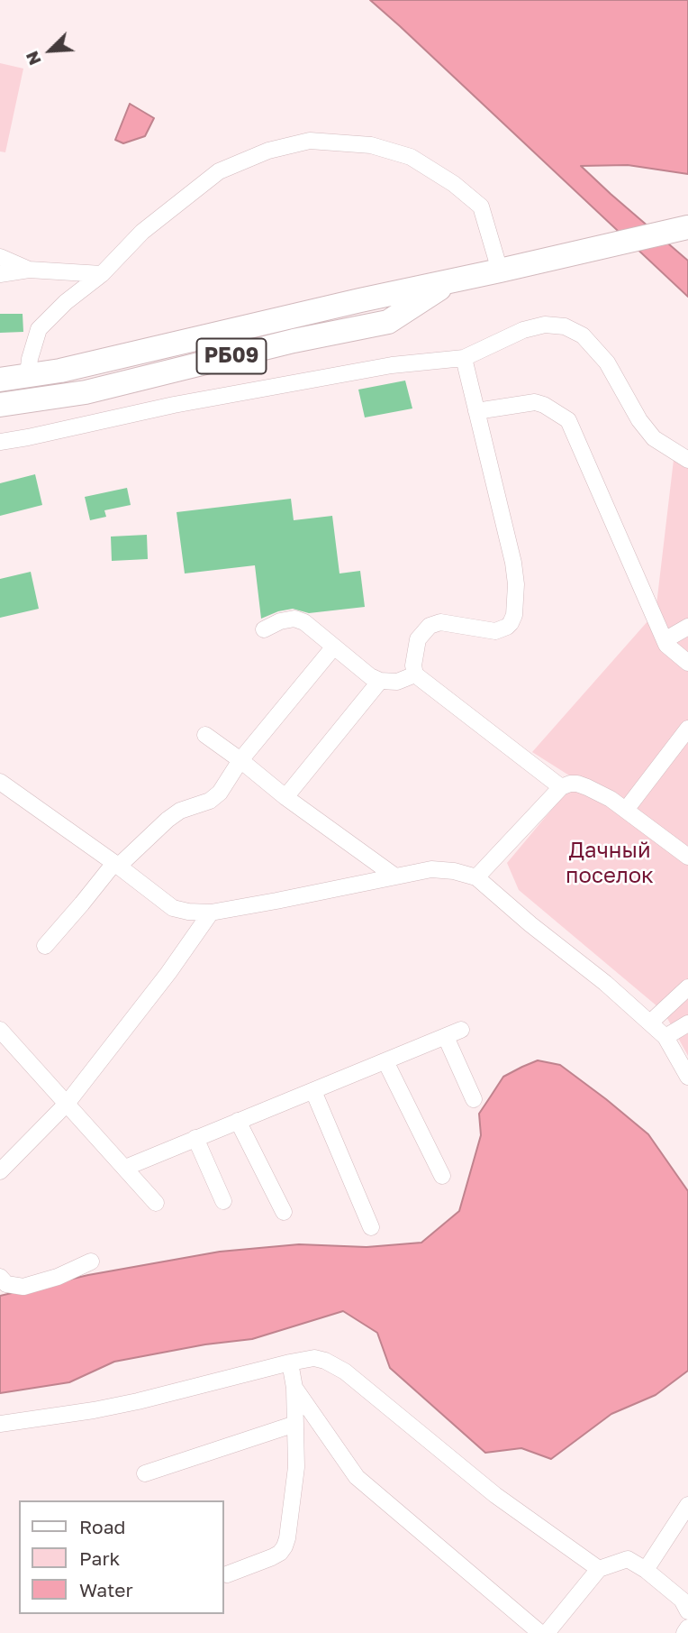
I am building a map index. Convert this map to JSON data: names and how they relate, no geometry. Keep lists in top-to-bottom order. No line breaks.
{"streets":{"highway":["РБ09"]},"parks":["Дачный поселок"],"legend":["Road","Park","Water"],"north":"bottom left"}
